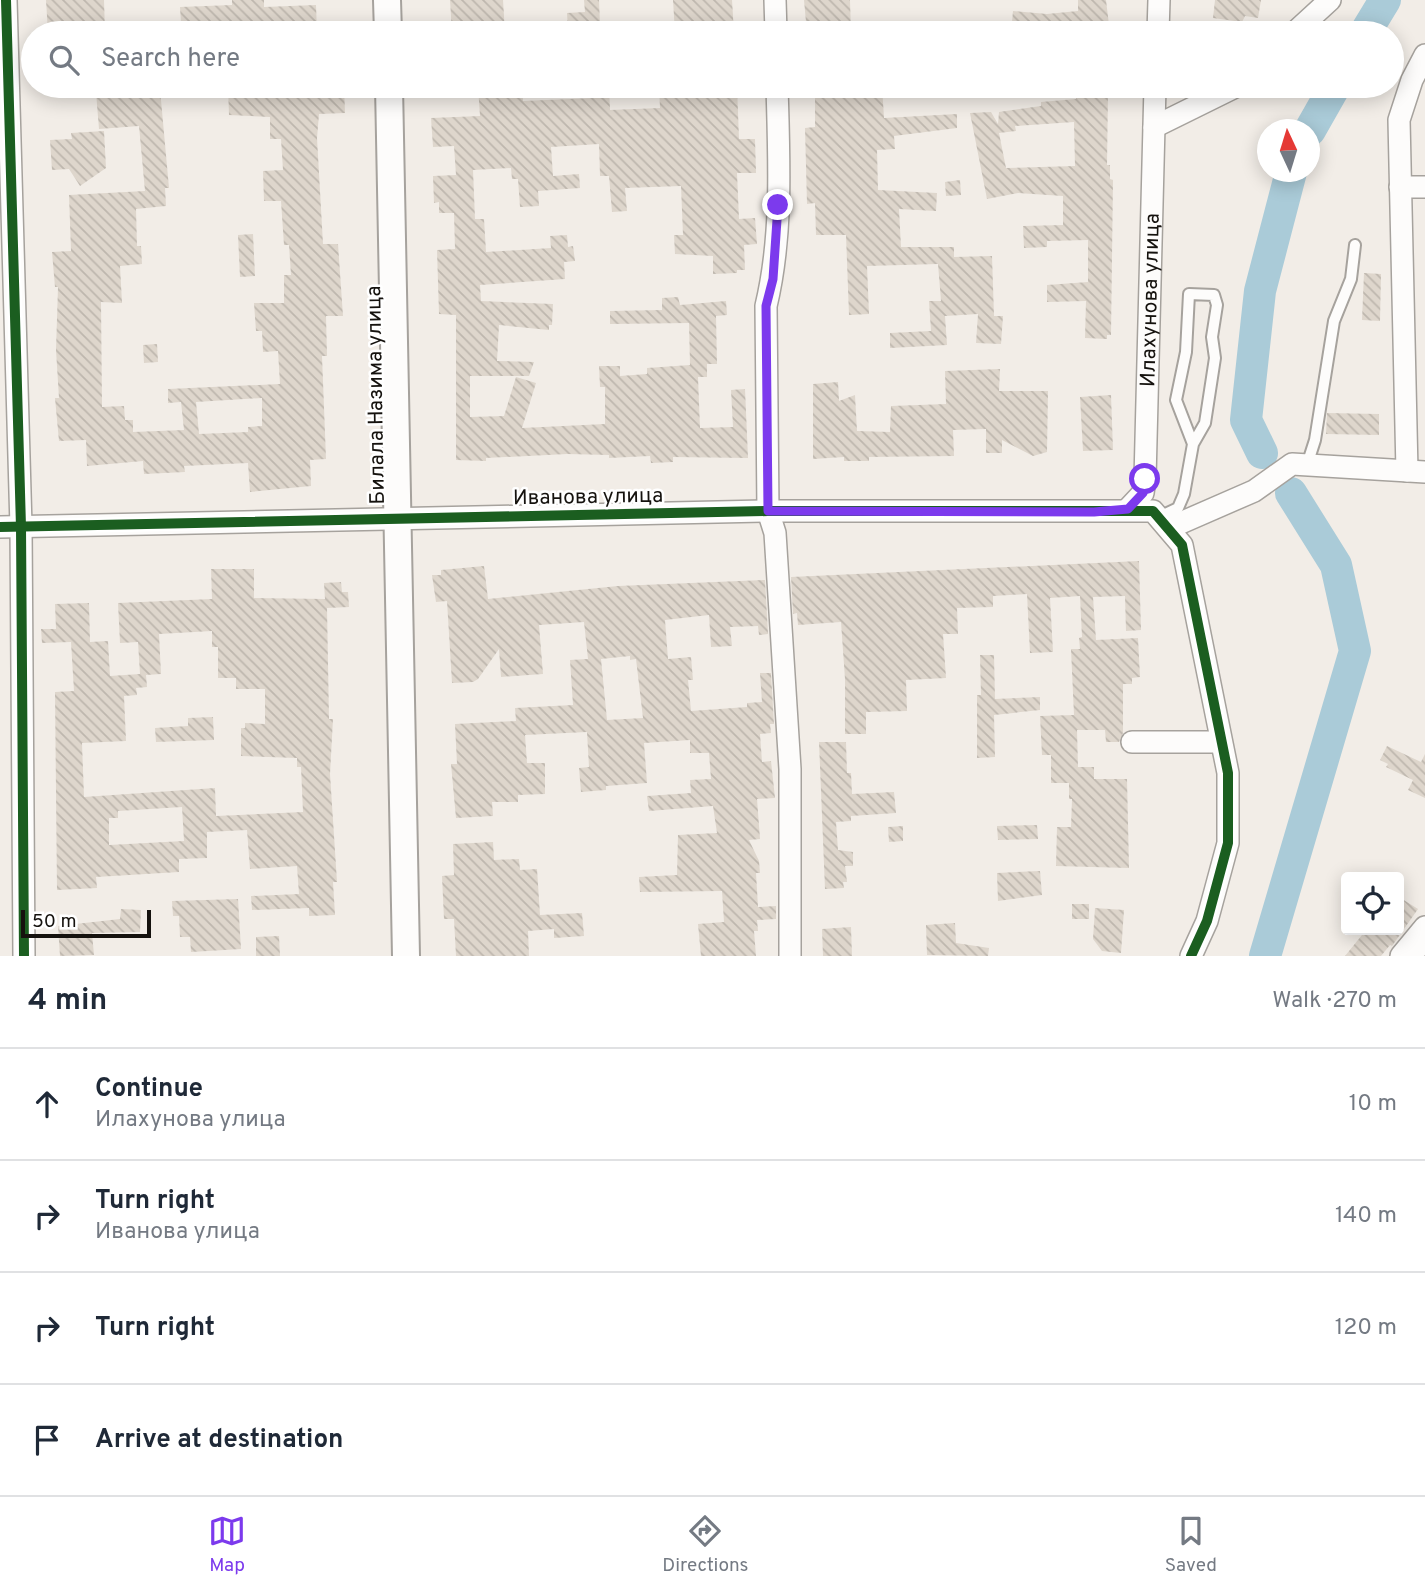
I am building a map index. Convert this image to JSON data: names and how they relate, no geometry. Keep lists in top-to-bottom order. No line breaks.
{"streets":{"street":["Илахунова улица","Билала Назима улица","Иванова улица"]},"crossings":[["Илахунова улица","Иванова улица"],["Билала Назима улица","Иванова улица"]],"scale_bar":"50 m","north":"top","page":{"search":"Search here","scale":"50 m","heading":["4 min","Walk · 270 m"],"list":[["Continue","Илахунова улица","10 m"],["Turn right","Иванова улица","140 m"],["Turn right","120 m"],"Arrive at destination"],"nav":["Map","Directions","Saved"]}}
